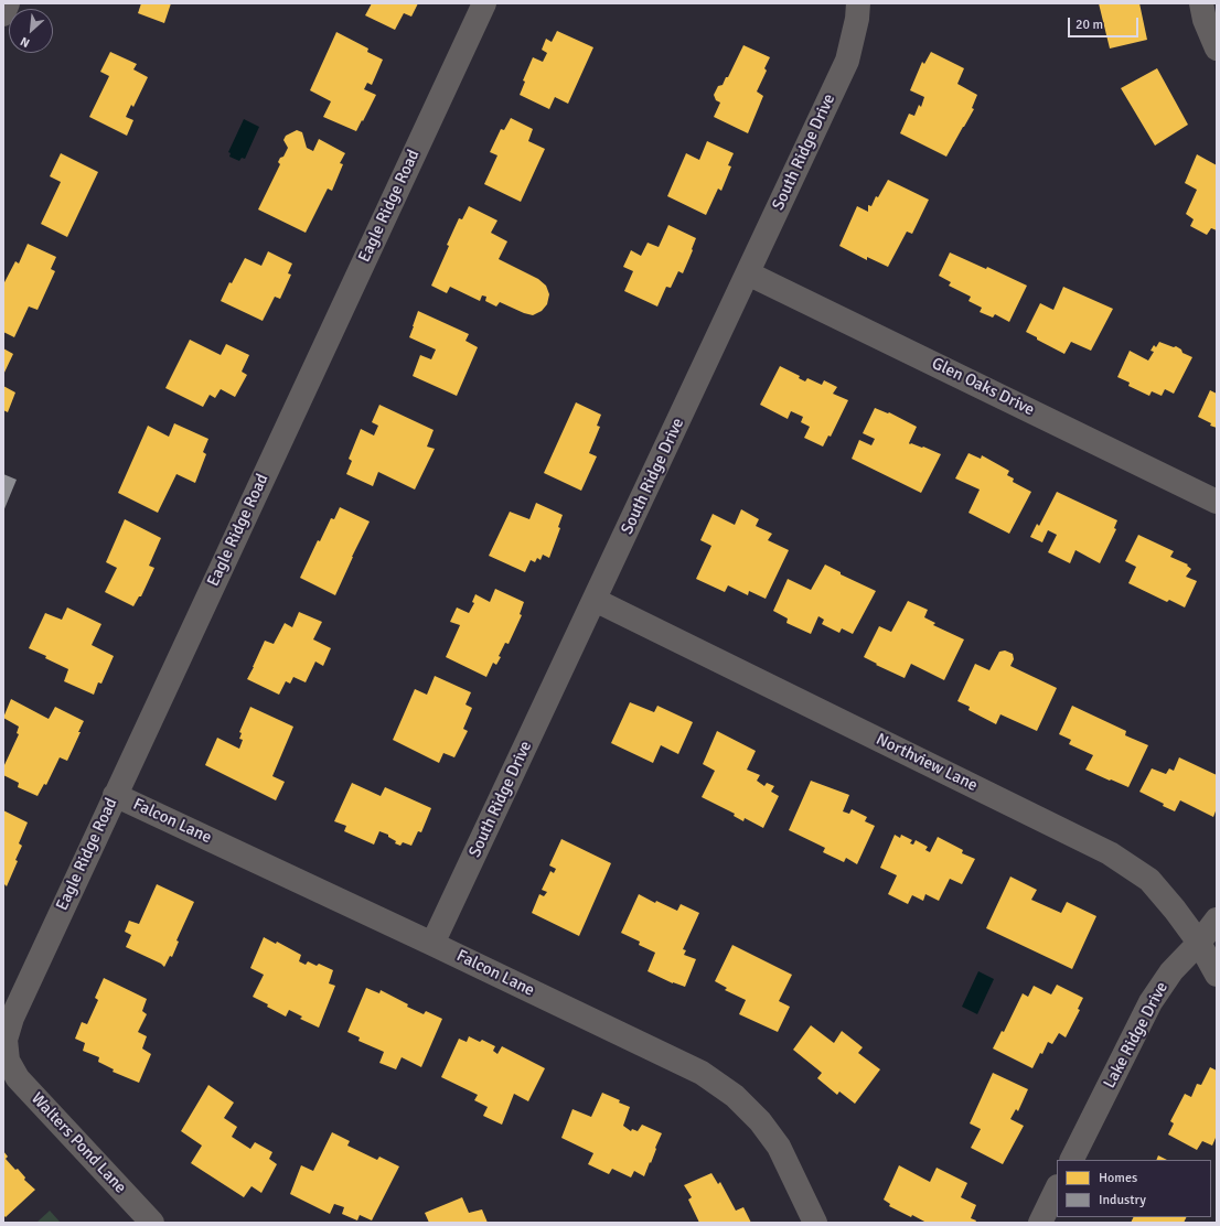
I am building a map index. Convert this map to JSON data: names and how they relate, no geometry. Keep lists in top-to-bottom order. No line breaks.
{"streets":{"street":["South Ridge Drive","Eagle Ridge Road","Glen Oaks Drive","Northview Lane","Falcon Lane","Lake Ridge Drive","Walters Pond Lane"]},"crossings":[["South Ridge Drive","Glen Oaks Drive"],["South Ridge Drive","Northview Lane"],["South Ridge Drive","Falcon Lane"],["Eagle Ridge Road","Falcon Lane"],["Eagle Ridge Road","Walters Pond Lane"],["Northview Lane","Lake Ridge Drive"]],"legend":["Homes","Industry"],"scale_bar":"20 m","north":"bottom left"}
